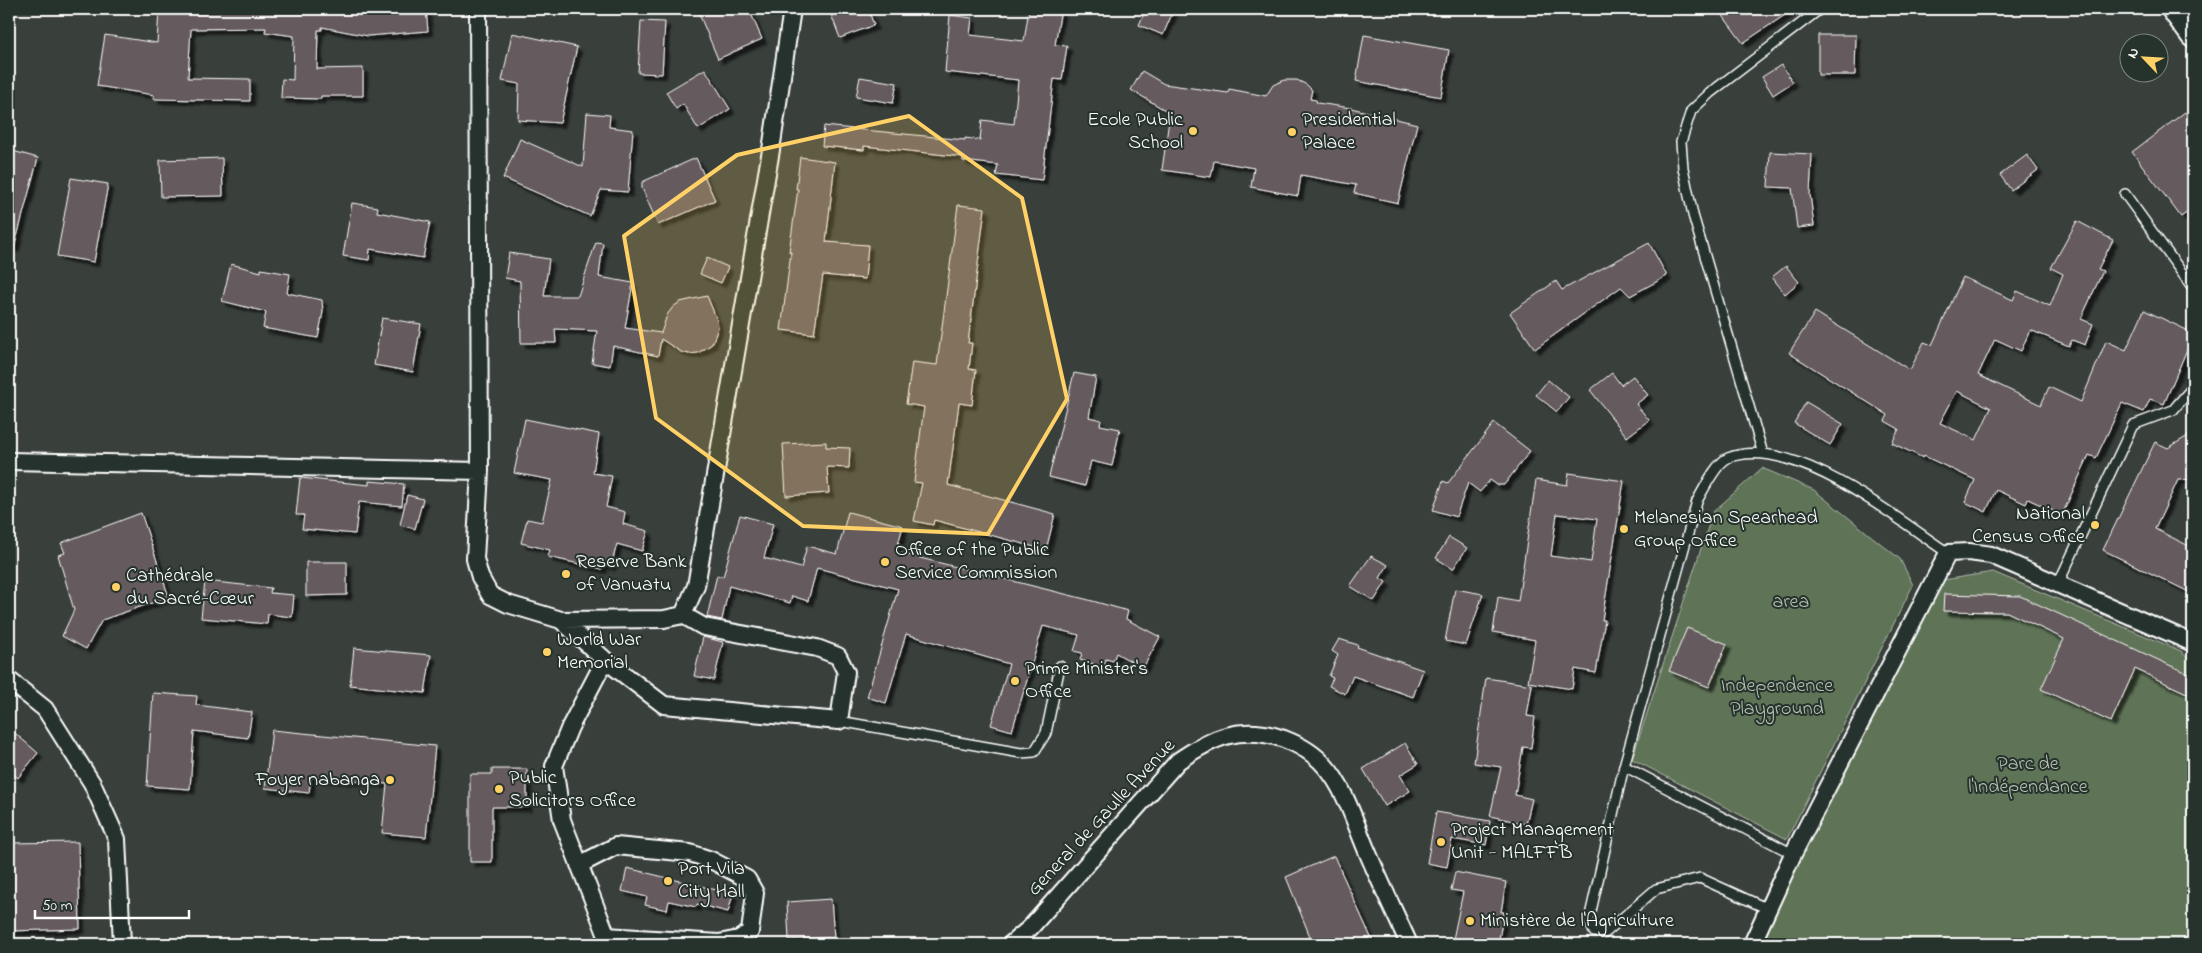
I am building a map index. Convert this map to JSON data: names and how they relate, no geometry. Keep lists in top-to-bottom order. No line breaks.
{"streets":{"street":["General de Gaulle Avenue"]},"parks":["area","Independence Playground","Parc de l'Indépendance"],"places":["Ecole Public School","Presidential Palace","National Census Office","Melanesian Spearhead Group Office","Office of the Public Service Commission","Reserve Bank of Vanuatu","Cathédrale du Sacré-Cœur","World War Memorial","Prime Minister's Office","Foyer nabanga","Public Solicitors Office","Project Management Unit - MALFFB","Port Vila City Hall","Ministère de l'Agriculture"],"scale_bar":"50 m","north":"top left"}
